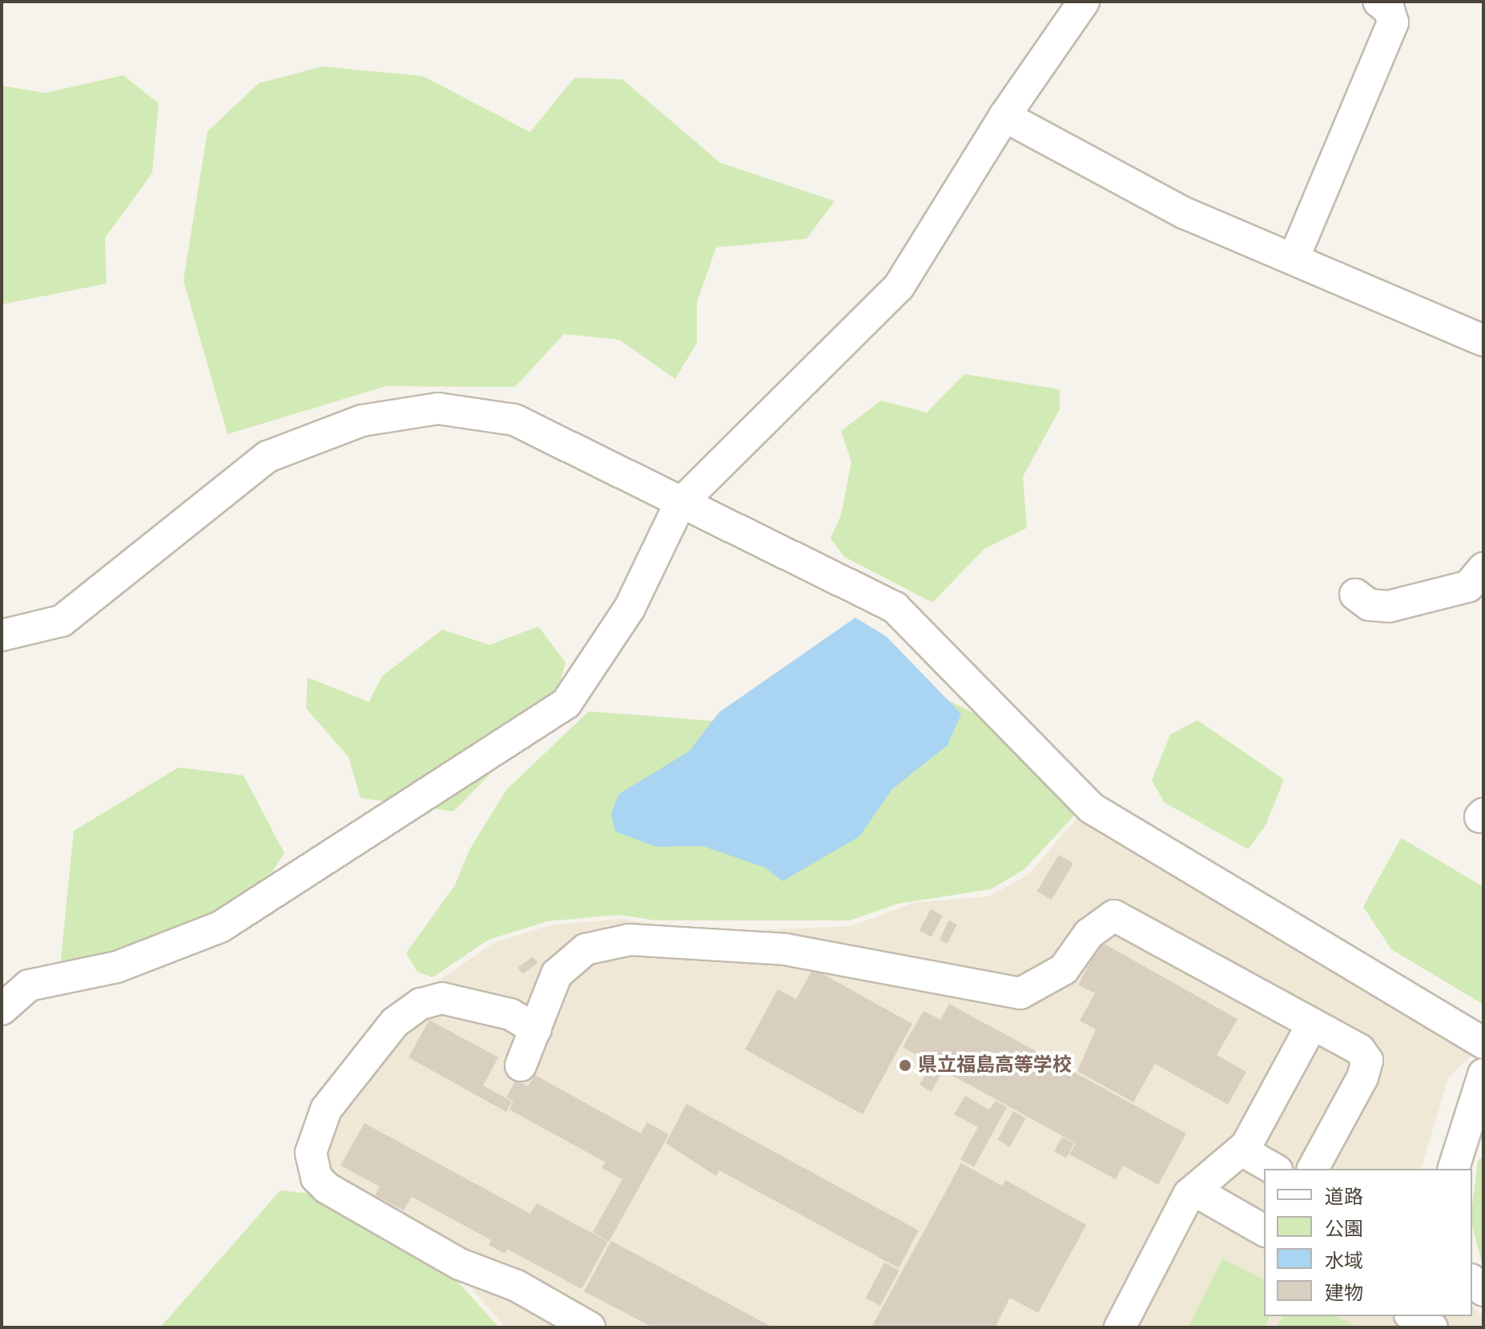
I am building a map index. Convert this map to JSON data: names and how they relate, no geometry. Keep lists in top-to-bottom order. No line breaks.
{"places":["県立福島高等学校"],"legend":["道路","公園","水域","建物"]}
